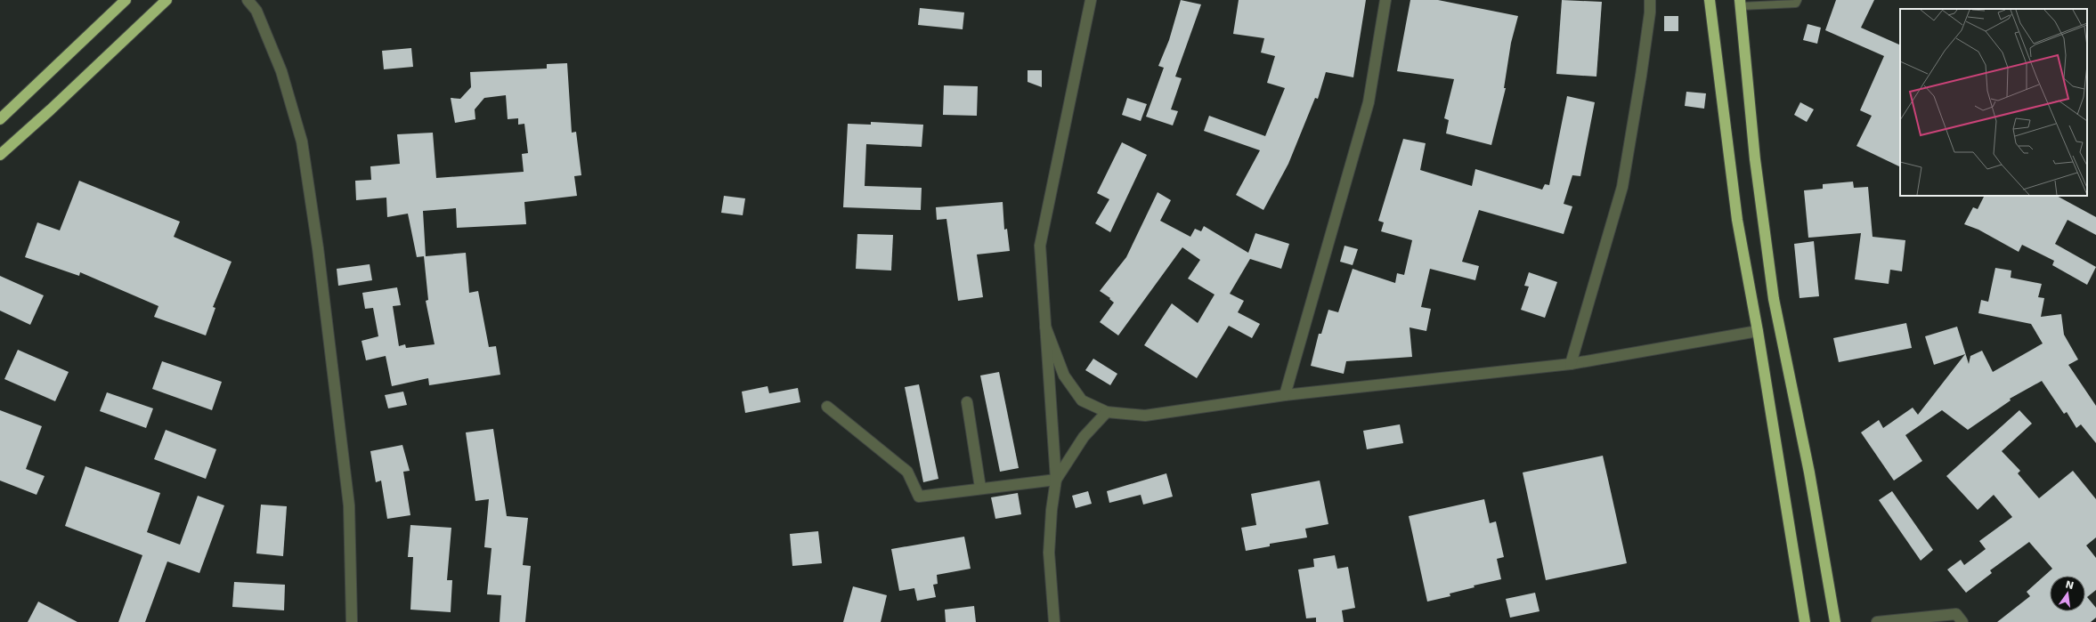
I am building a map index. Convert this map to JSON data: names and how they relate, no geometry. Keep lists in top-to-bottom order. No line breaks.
{"north":"top"}
